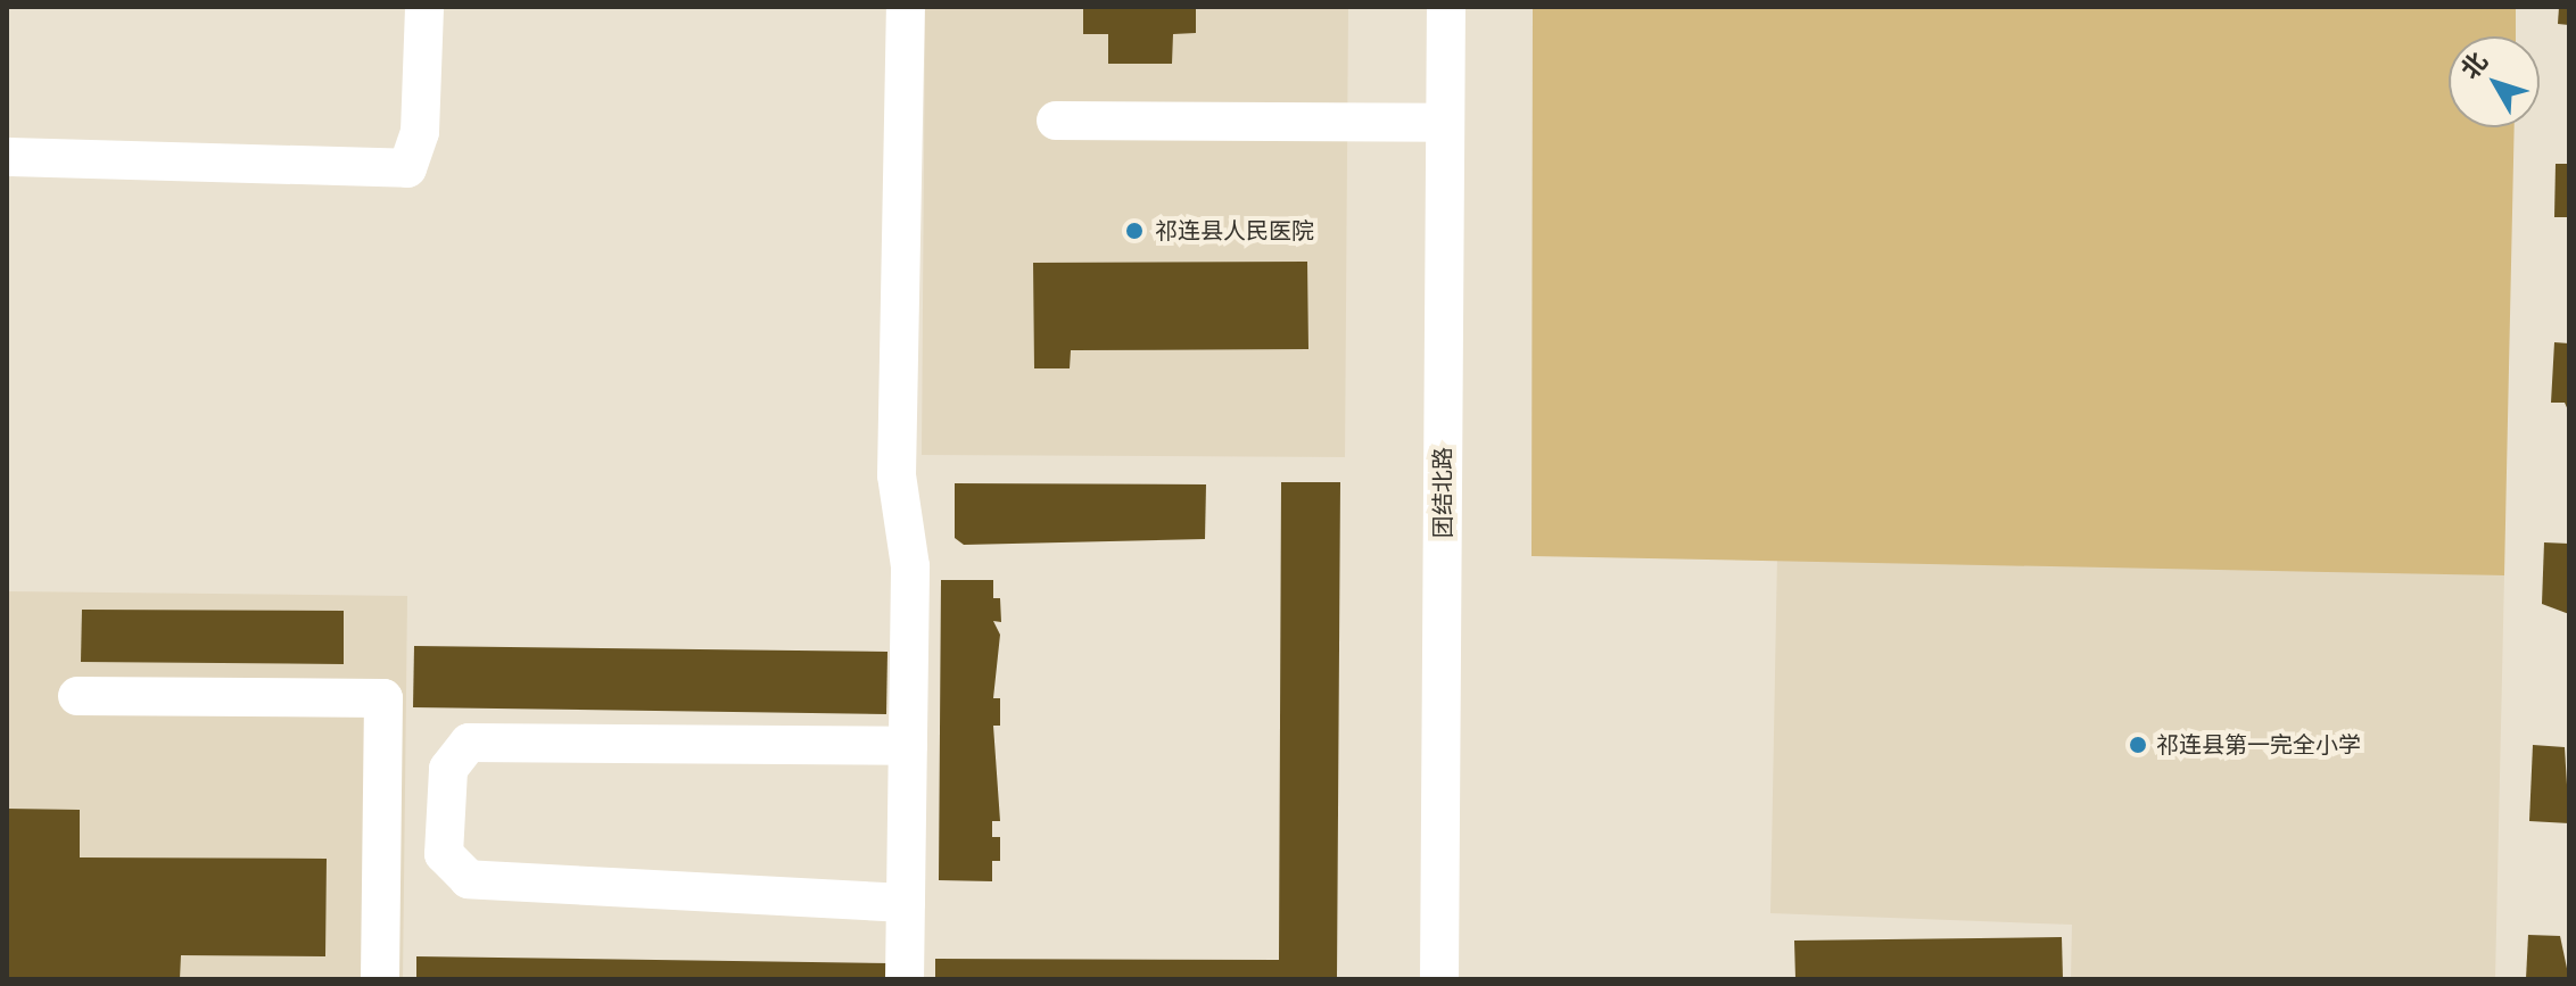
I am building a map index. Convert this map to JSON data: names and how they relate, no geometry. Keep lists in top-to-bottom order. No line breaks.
{"streets":{"street":["团结北路"]},"places":["祁连县人民医院","祁连县第一完全小学"],"north":"top left"}
